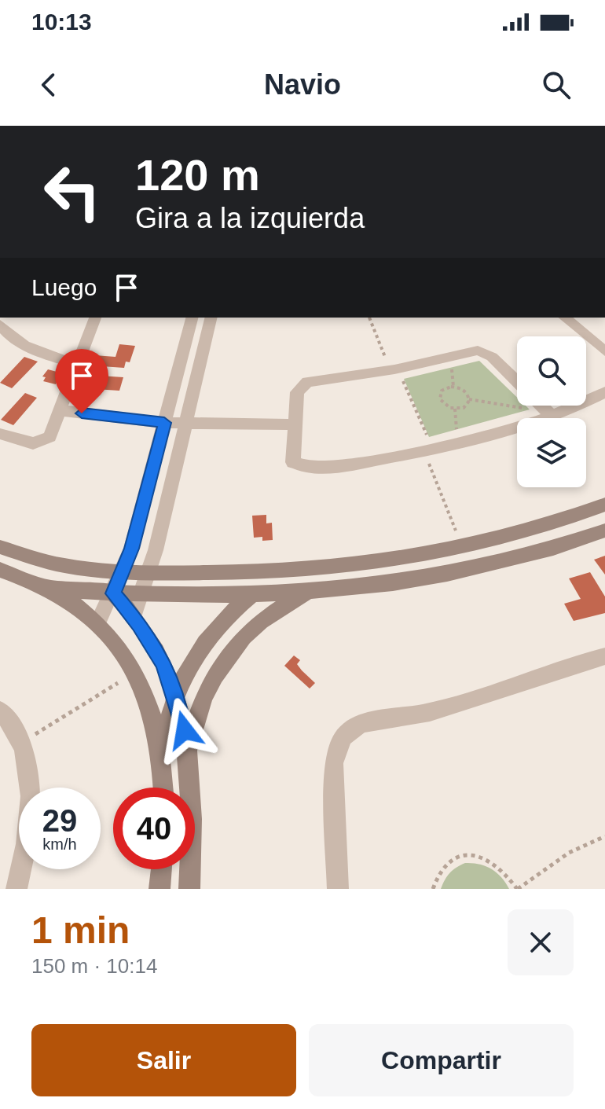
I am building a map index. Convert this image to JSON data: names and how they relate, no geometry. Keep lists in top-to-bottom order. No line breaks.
{"page":{"status":"10:13","header":"Navio","turn":["120 m","Gira a la izquierda"],"then":"Luego","speed":"29 km/h","limit":"40","heading":["1 min","150 m · 10:14"],"buttons":["Salir","Compartir"]}}
